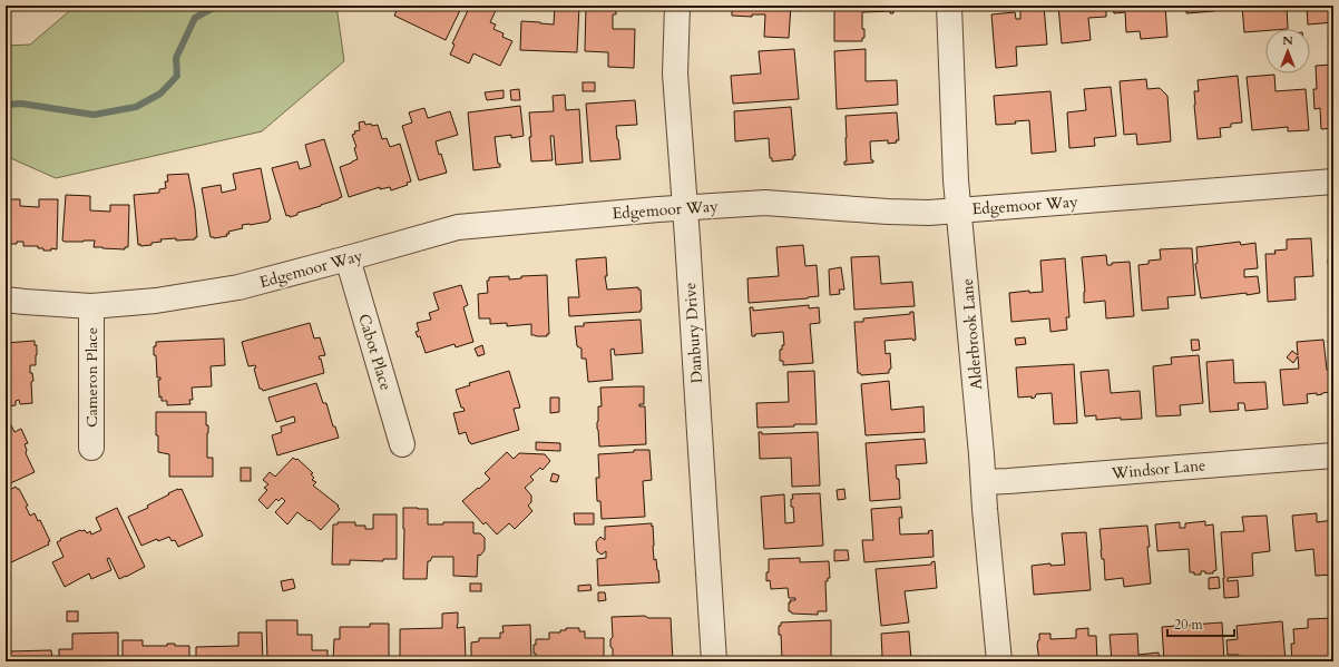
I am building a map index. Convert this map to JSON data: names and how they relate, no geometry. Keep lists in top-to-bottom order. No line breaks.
{"streets":{"street":["Edgemoor Way","Danbury Drive","Alderbrook Lane","Cabot Place","Cameron Place","Windsor Lane"]},"crossings":[["Edgemoor Way","Danbury Drive"],["Edgemoor Way","Alderbrook Lane"],["Edgemoor Way","Cabot Place"],["Edgemoor Way","Cameron Place"],["Alderbrook Lane","Windsor Lane"]],"scale_bar":"20 m","north":"top"}
